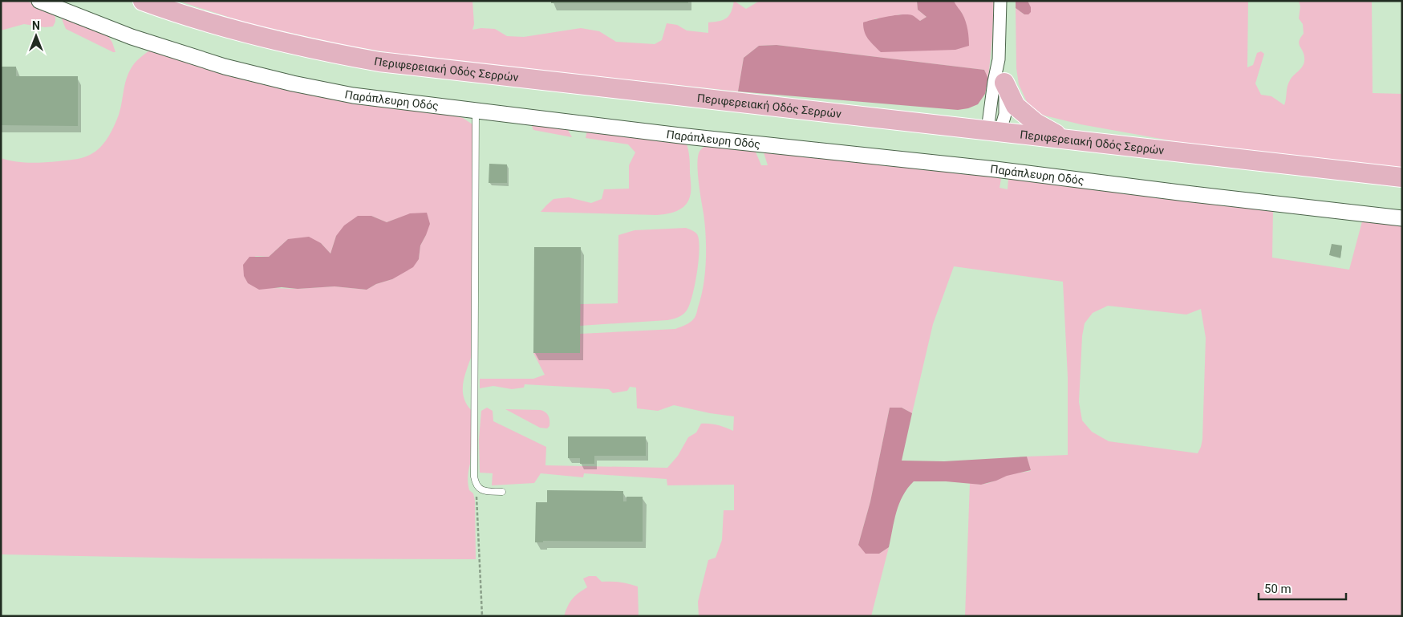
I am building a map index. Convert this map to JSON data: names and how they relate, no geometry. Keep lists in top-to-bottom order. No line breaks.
{"streets":{"main road":["Περιφερειακή Οδός Σερρών"],"street":["Παράπλευρη Οδός"]},"scale_bar":"50 m","north":"top"}
